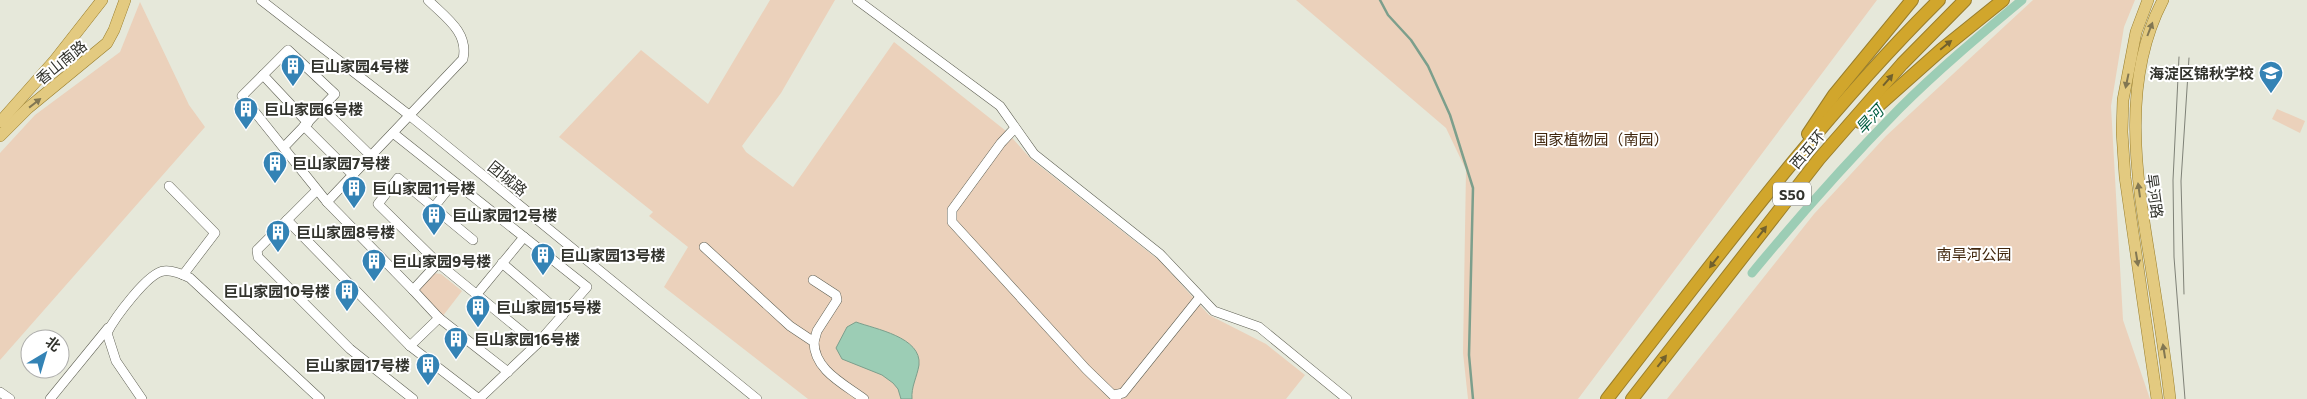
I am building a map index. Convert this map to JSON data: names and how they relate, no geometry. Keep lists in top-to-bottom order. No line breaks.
{"streets":{"highway":["西五环","S50"],"main road":["香山南路","旱河路"],"street":["团城路"]},"water":["旱河"],"parks":["国家植物园（南园）","南旱河公园"],"places":{"building":["巨山家园4号楼","巨山家园6号楼","巨山家园7号楼","巨山家园11号楼","巨山家园12号楼","巨山家园8号楼","巨山家园13号楼","巨山家园9号楼","巨山家园10号楼","巨山家园15号楼","巨山家园16号楼","巨山家园17号楼"],"school or university":["海淀区锦秋学校"]},"north":"top right"}
